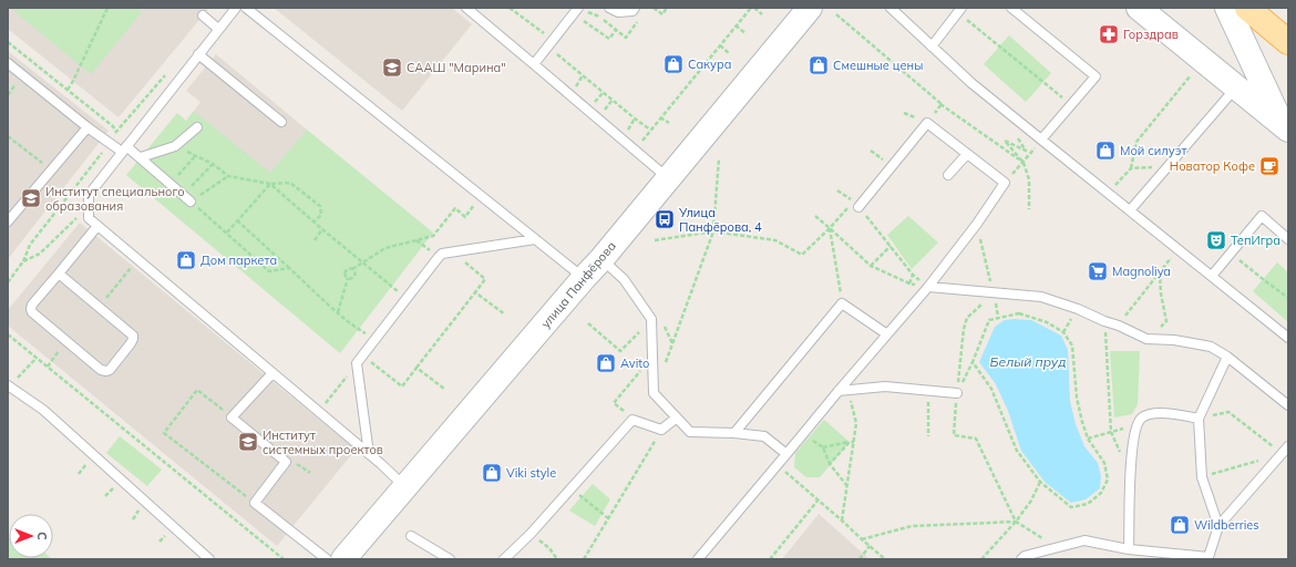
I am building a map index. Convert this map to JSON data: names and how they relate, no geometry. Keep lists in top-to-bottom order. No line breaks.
{"streets":{"street":["улица Панфёрова"]},"water":["Белый пруд"],"places":{"pharmacy":["Горздрав"],"shop":["Сакура","Смешные цены","Мой силуэт","Дом паркета","Avito","Viki style","Wildberries"],"school or university":["СААШ \"Марина\"","Институт специального образования","Институт системных проектов"],"cafe":["Новатор Кофе"],"bus stop":["Улица Панфёрова, 4"],"theatre":["ТепИгра"],"supermarket":["Magnoliya"]},"north":"right"}
